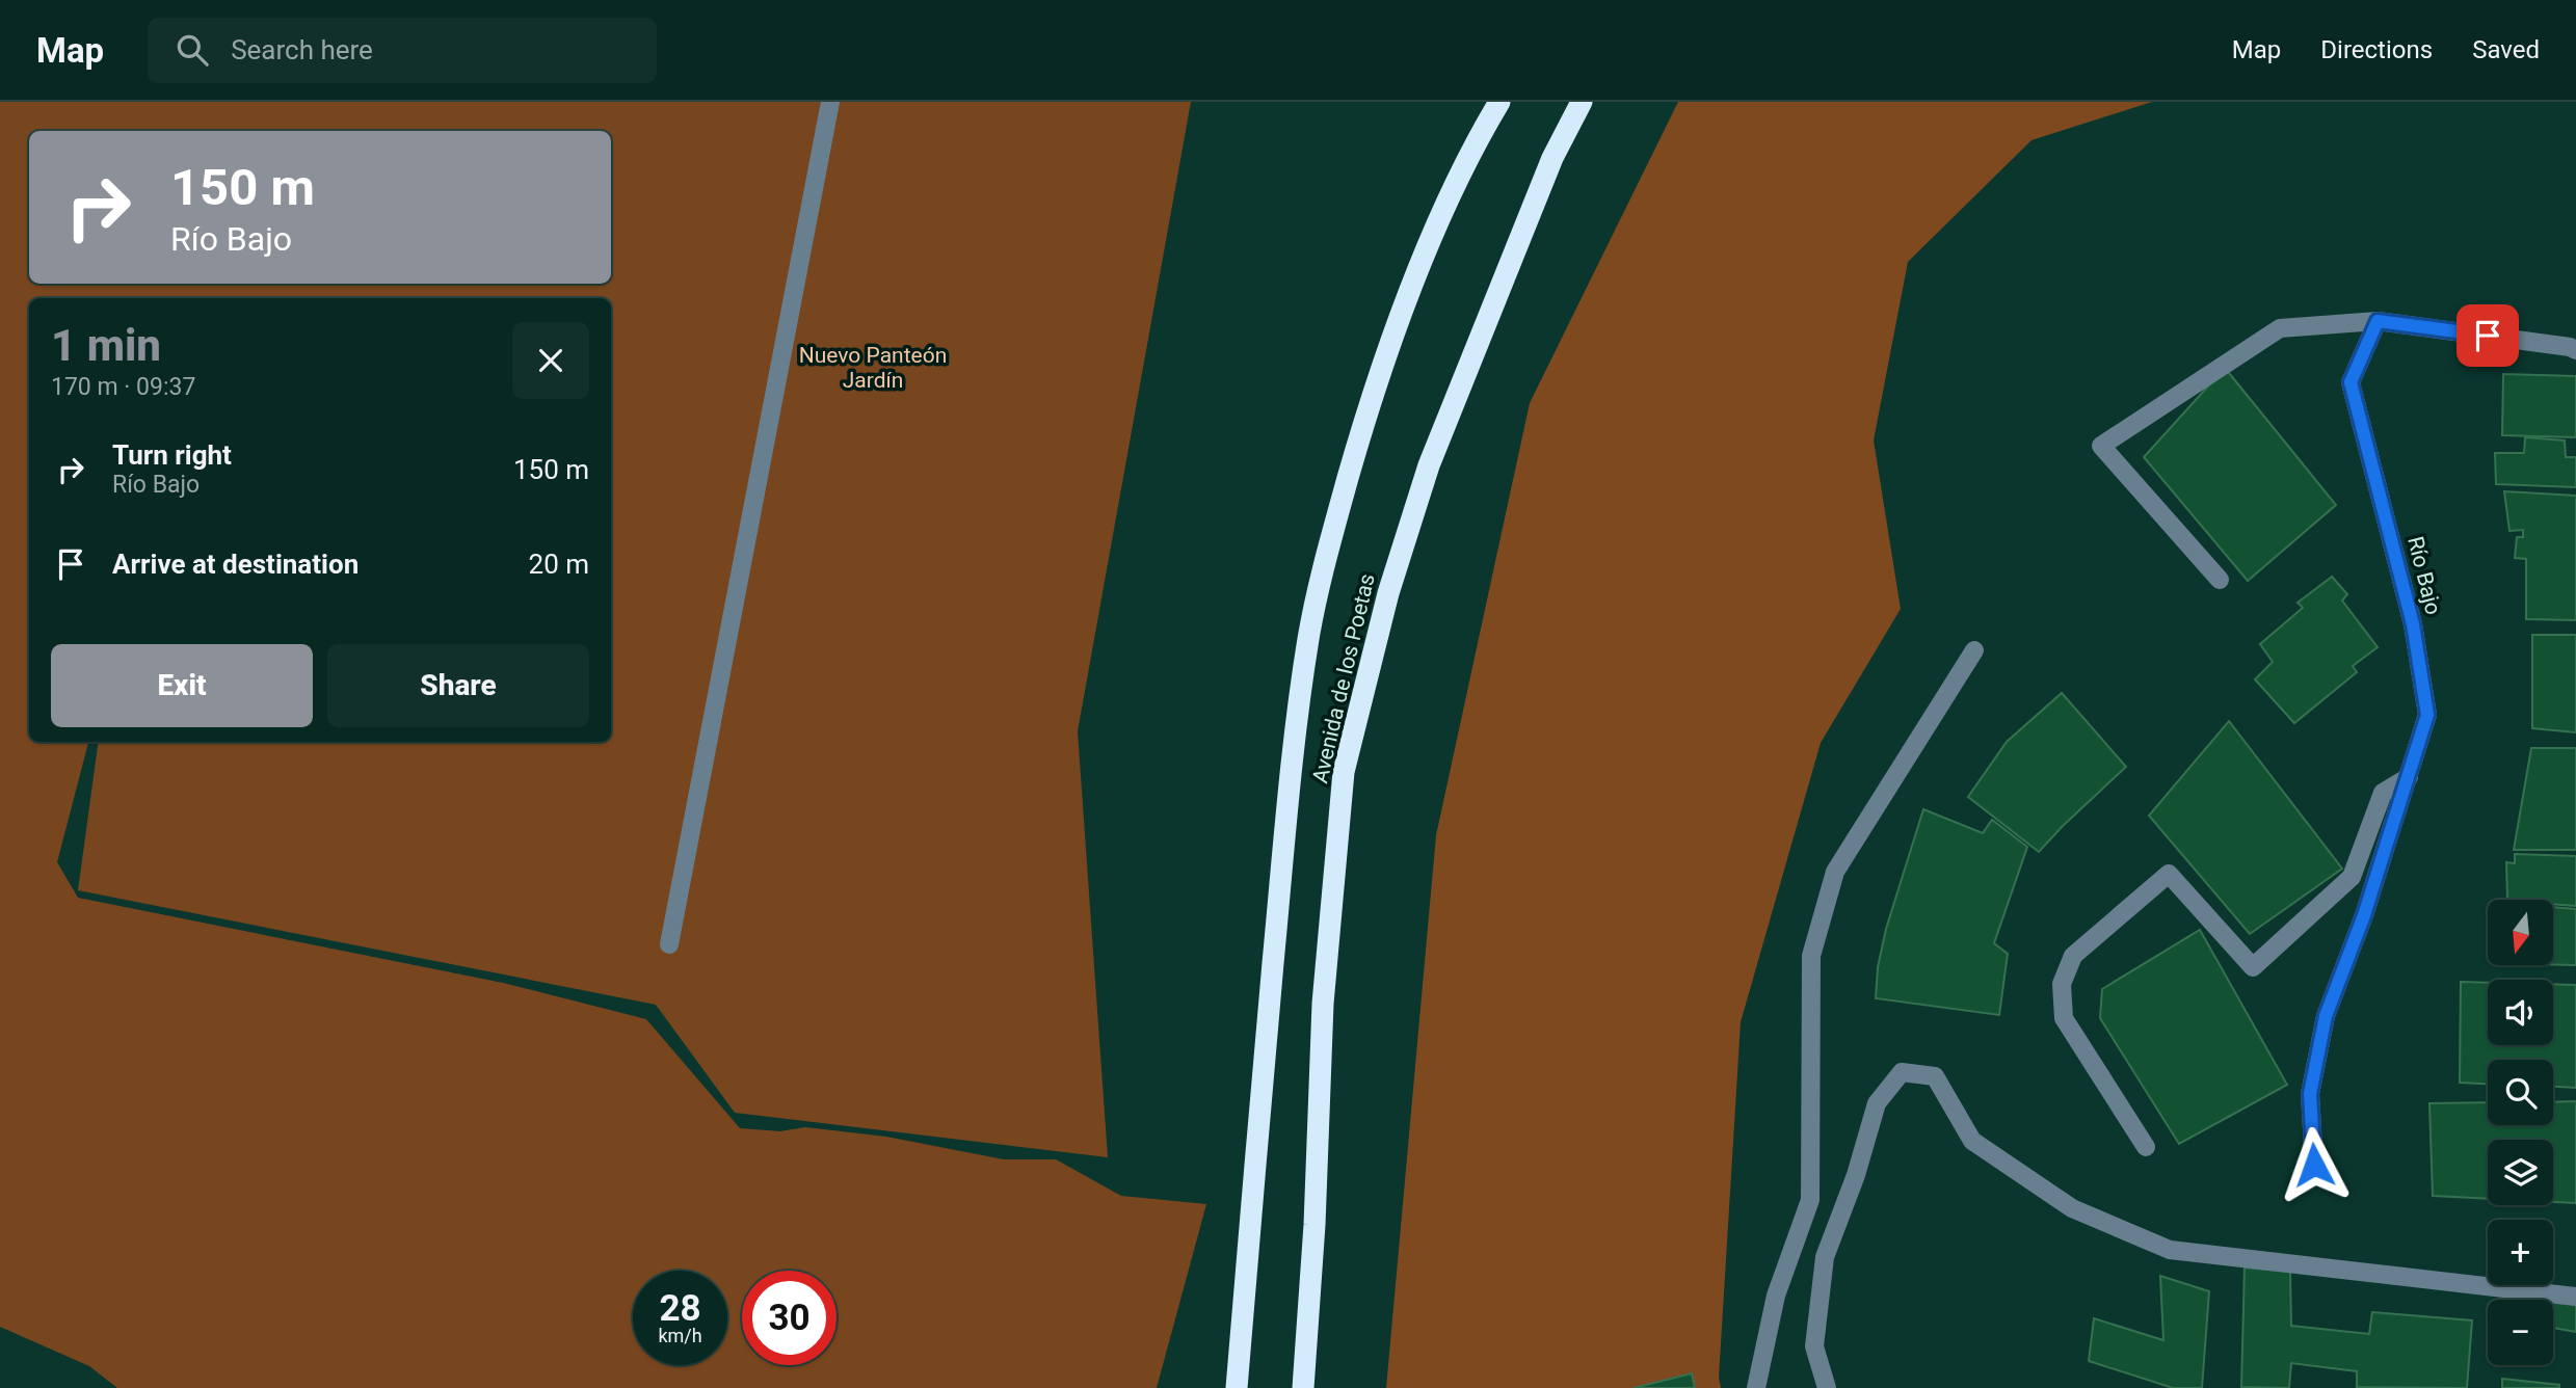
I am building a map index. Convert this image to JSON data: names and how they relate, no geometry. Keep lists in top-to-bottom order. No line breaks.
{"streets":{"highway":["Avenida de los Poetas"],"street":["Río Bajo"]},"parks":["Nuevo Panteón Jardín"],"north":"bottom","page":{"header":"Map","search":"Search here","nav":["Map","Directions","Saved"],"turn":["150 m","Río Bajo"],"heading":["1 min","170 m · 09:37"],"list":[{"name":"Turn right","note":"Río Bajo","value":"150 m"},{"name":"Arrive at destination","value":"20 m"}],"buttons":["Exit","Share"],"map_buttons":["+","−"],"speed":"28 km/h","limit":"30"}}
